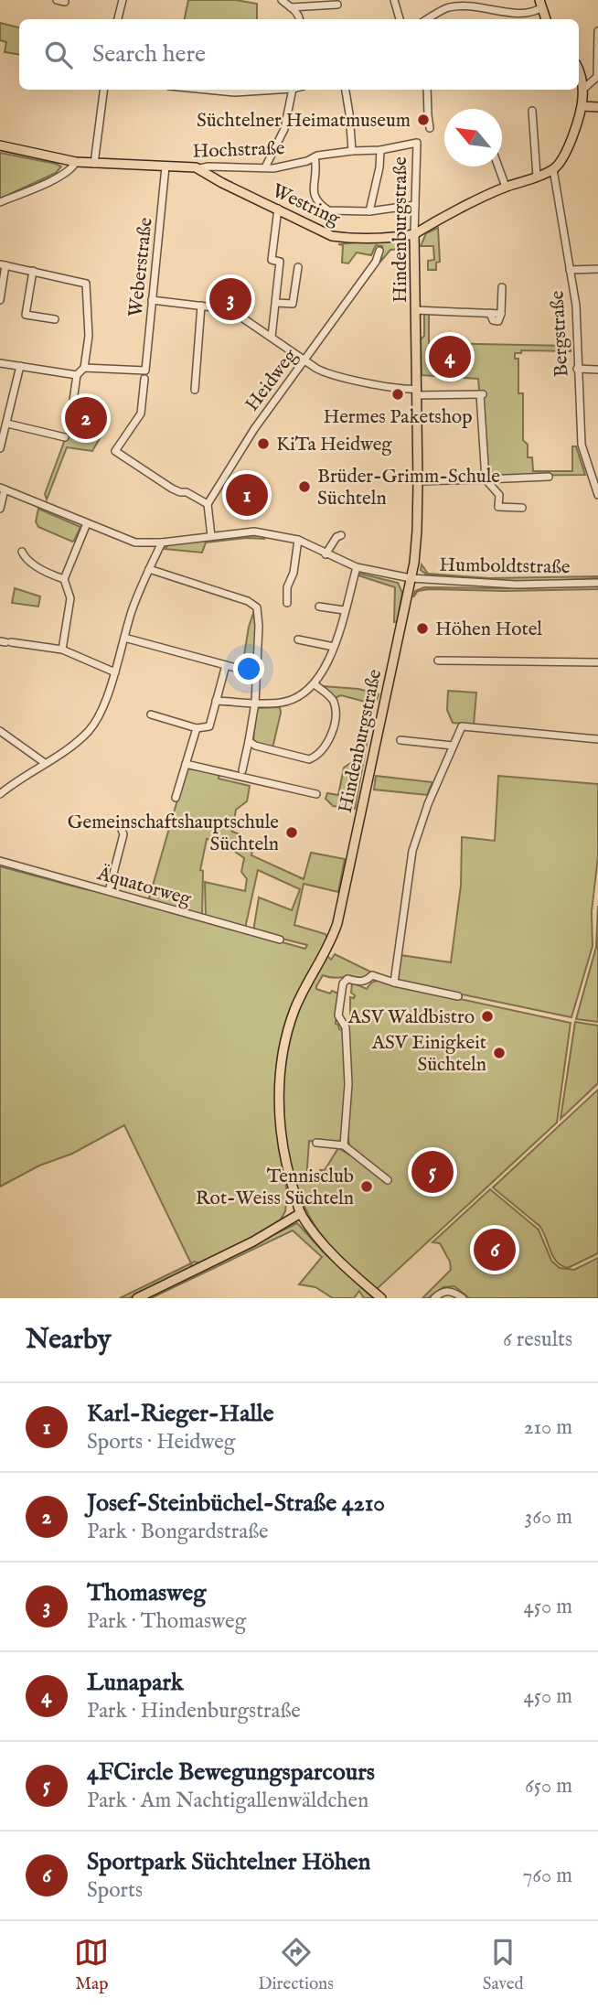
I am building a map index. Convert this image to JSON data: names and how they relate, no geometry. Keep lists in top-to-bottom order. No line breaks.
{"streets":{"main road":["Hochstraße","Westring","Hindenburgstraße"],"street":["Weberstraße","Bergstraße","Heidweg","Humboldtstraße","Äquatorweg"]},"crossings":[["Hochstraße","Westring"],["Hochstraße","Hindenburgstraße"],["Hochstraße","Weberstraße"],["Westring","Hindenburgstraße"],["Westring","Bergstraße"],["Hindenburgstraße","Humboldtstraße"],["Weberstraße","Heidweg"]],"places":["Süchtelner Heimatmuseum","Hermes Paketshop","KiTa Heidweg","Brüder-Grimm-Schule Süchteln","Höhen Hotel","Gemeinschaftshauptschule Süchteln","ASV Waldbistro","ASV Einigkeit Süchteln","Tennisclub Rot-Weiss Süchteln"],"north":"top left","page":{"search":"Search here","pins":["3","4","2","1","5","6"],"heading":["Nearby","6 results"],"list":[{"mark":"1","name":"Karl-Rieger-Halle","note":"Sports · Heidweg","value":"210 m"},{"mark":"2","name":"Josef-Steinbüchel-Straße 4210","note":"Park · Bongardstraße","value":"360 m"},{"mark":"3","name":"Thomasweg","note":"Park · Thomasweg","value":"450 m"},{"mark":"4","name":"Lunapark","note":"Park · Hindenburgstraße","value":"450 m"},{"mark":"5","name":"4FCircle Bewegungsparcours","note":"Park · Am Nachtigallenwäldchen","value":"650 m"},{"mark":"6","name":"Sportpark Süchtelner Höhen","note":"Sports","value":"760 m"}],"nav":["Map","Directions","Saved"]}}
